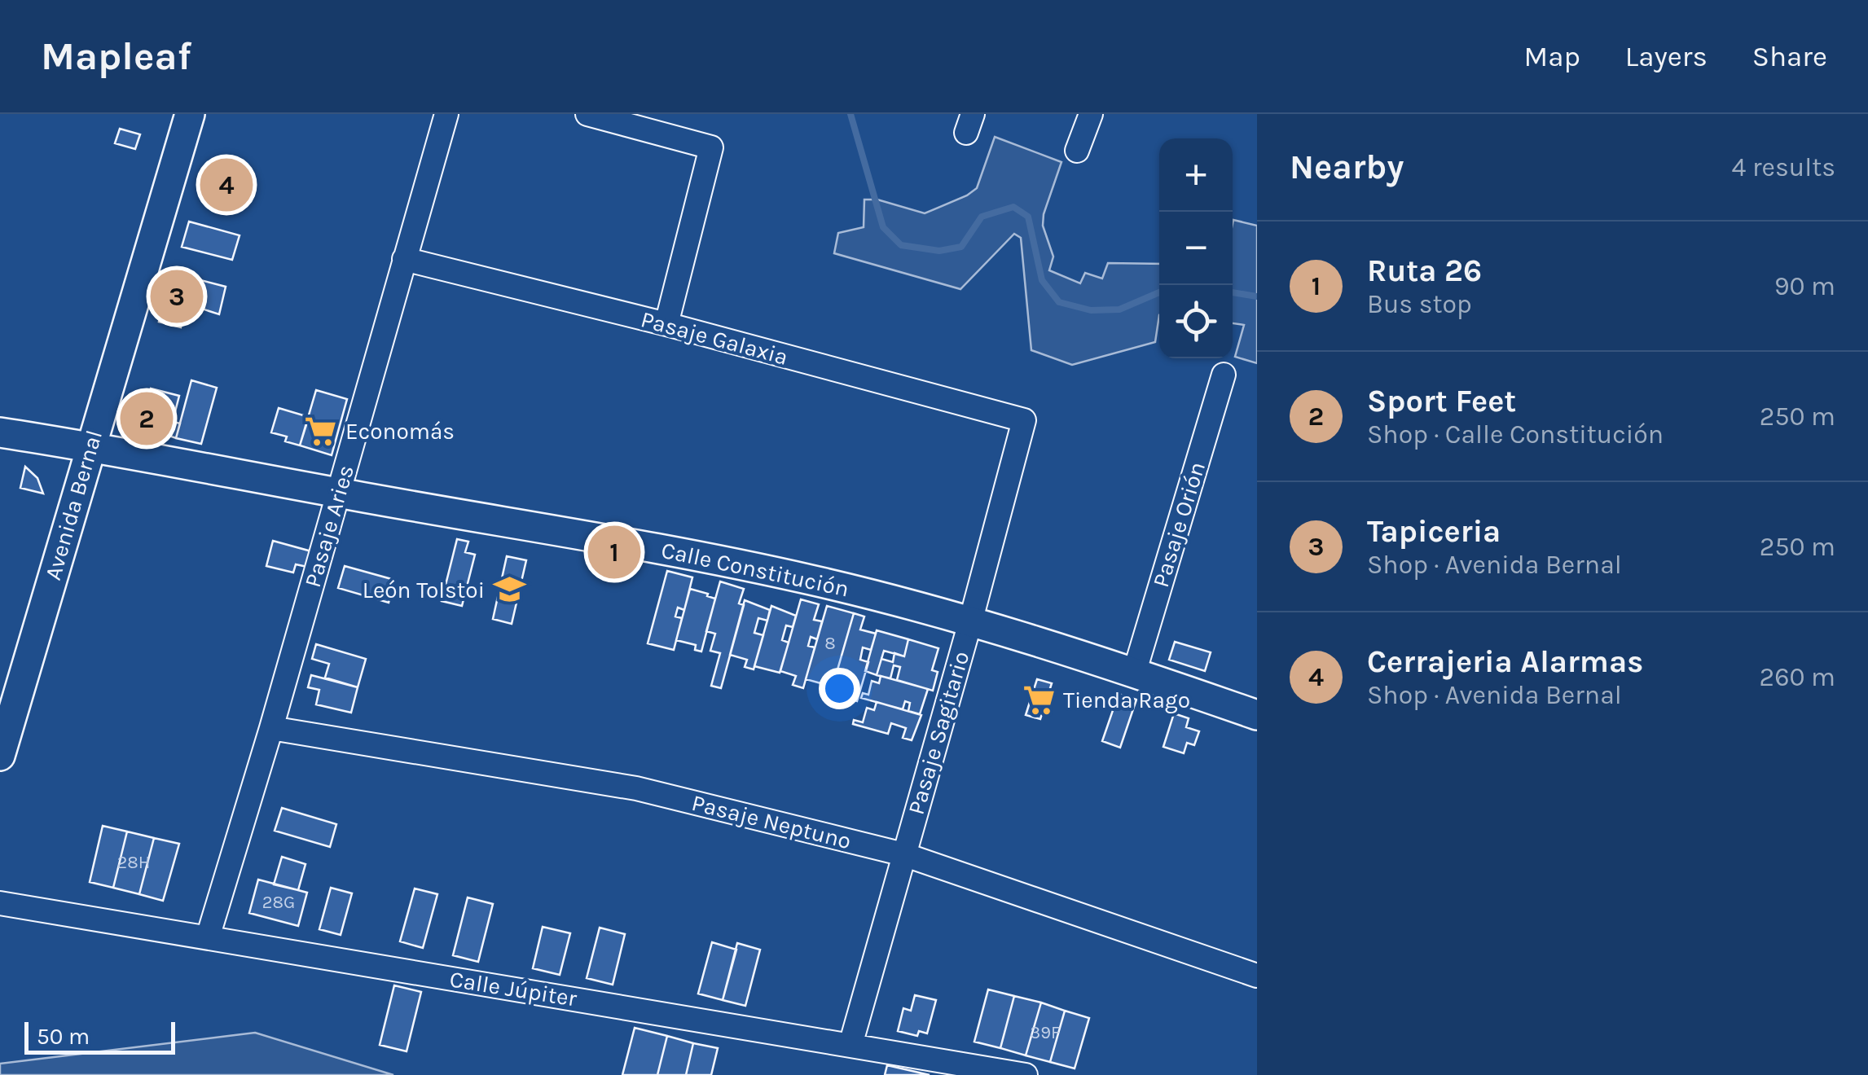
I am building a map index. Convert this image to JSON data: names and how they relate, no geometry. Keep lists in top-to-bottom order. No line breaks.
{"streets":{"main road":["Avenida Bernal","Calle Constitución"],"street":["Pasaje Galaxia","Pasaje Orión","Pasaje Aries","Pasaje Sagitario","Pasaje Neptuno","Calle Júpiter"]},"crossings":[["Pasaje Galaxia","Pasaje Aries"],["Pasaje Galaxia","Pasaje Sagitario"],["Avenida Bernal","Calle Constitución"],["Pasaje Orión","Calle Constitución"],["Pasaje Aries","Calle Constitución"],["Pasaje Aries","Pasaje Neptuno"],["Pasaje Aries","Calle Júpiter"],["Calle Constitución","Pasaje Sagitario"],["Pasaje Sagitario","Pasaje Neptuno"],["Pasaje Sagitario","Calle Júpiter"]],"places":{"supermarket":["Economás","Tienda Rago"],"school or university":["León Tolstoi"]},"house_numbers":["8","28H","28G","39F"],"scale_bar":"50 m","page":{"header":"Mapleaf","nav":["Map","Layers","Share"],"heading":["Nearby","4 results"],"map_buttons":["+","−"],"pins":["4","3","2","1"],"list":[{"mark":"1","name":"Ruta 26","note":"Bus stop","value":"90 m"},{"mark":"2","name":"Sport Feet","note":"Shop · Calle Constitución","value":"250 m"},{"mark":"3","name":"Tapiceria","note":"Shop · Avenida Bernal","value":"250 m"},{"mark":"4","name":"Cerrajeria Alarmas","note":"Shop · Avenida Bernal","value":"260 m"}],"scale":"50 m"}}
